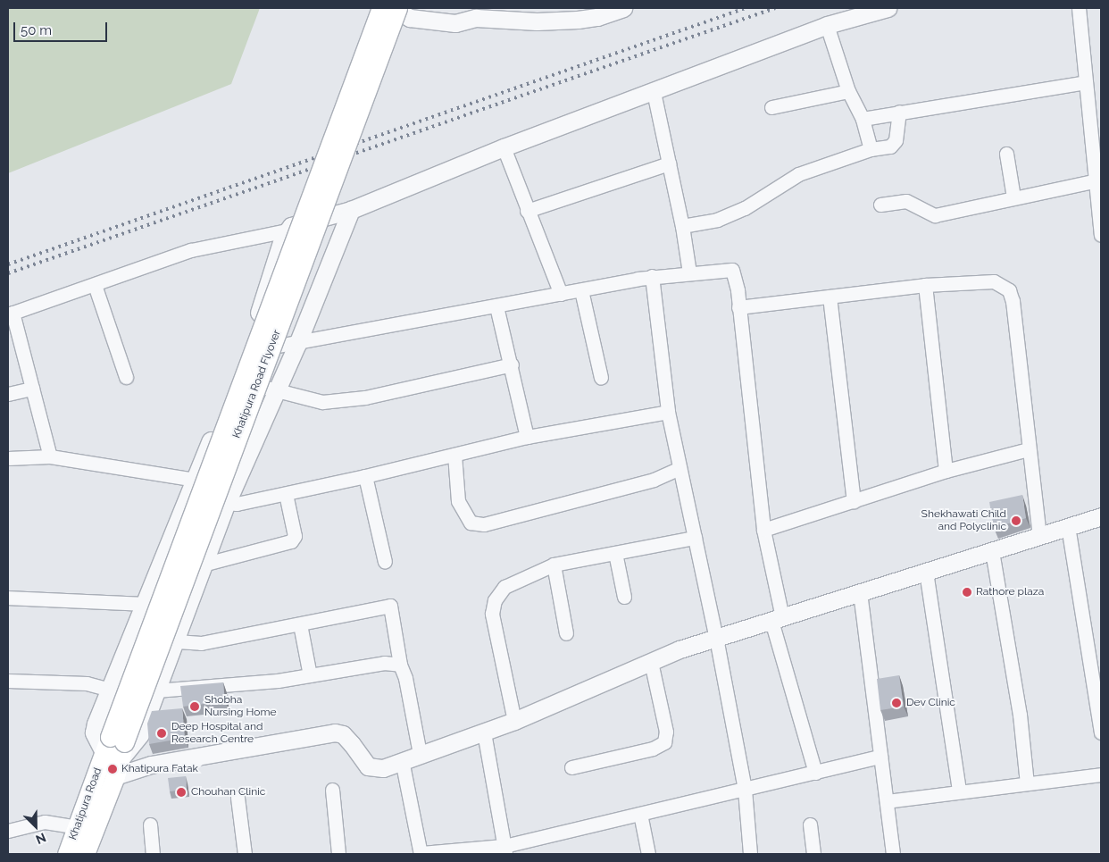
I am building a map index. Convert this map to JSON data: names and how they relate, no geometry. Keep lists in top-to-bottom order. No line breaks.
{"streets":{"main road":["Khatipura Road Flyover","Khatipura Road"]},"crossings":[["Khatipura Road Flyover","Khatipura Road"]],"places":["Shekhawati Child and Polyclinic","Rathore plaza","Dev Clinic","Shobha Nursing Home","Deep Hospital and Research Centre","Khatipura Fatak","Chouhan Clinic"],"scale_bar":"50 m","north":"bottom right"}
